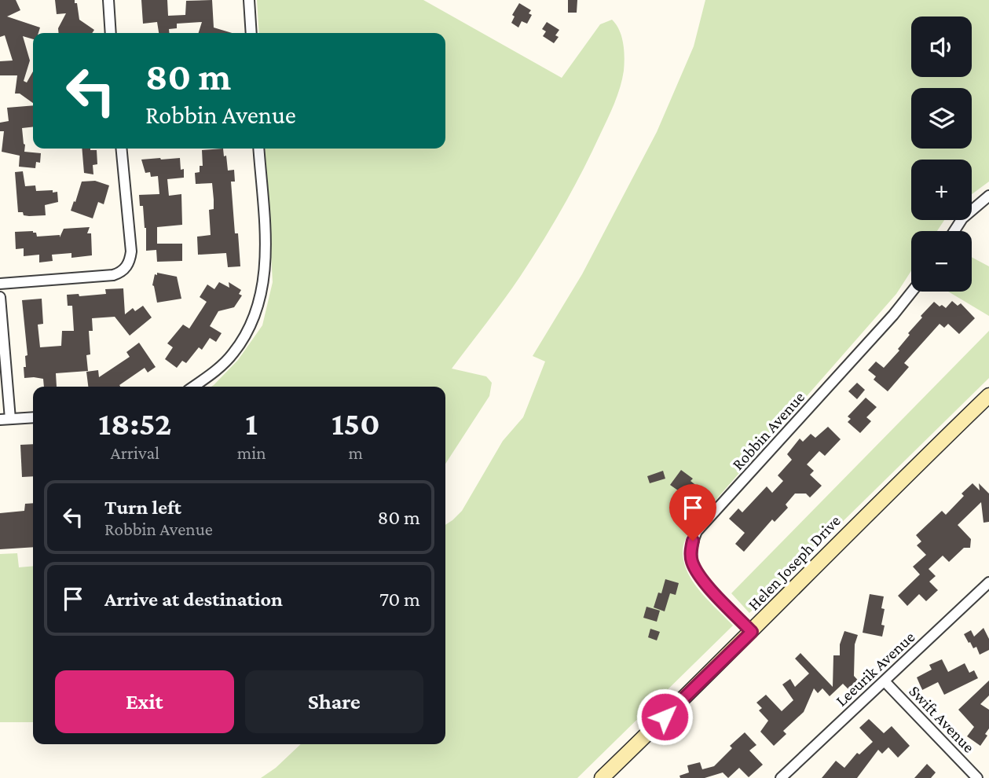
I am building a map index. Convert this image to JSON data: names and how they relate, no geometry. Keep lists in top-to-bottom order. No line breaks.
{"streets":{"street":["Robbin Avenue","Helen Joseph Drive","Leeurik Avenue","Swift Avenue"]},"crossings":[["Robbin Avenue","Helen Joseph Drive"],["Leeurik Avenue","Swift Avenue"]],"page":{"map_buttons":["+","−"],"turn":["80 m","Robbin Avenue"],"eta":["18:52","Arrival","1","min","150","m"],"list":[{"name":"Turn left","note":"Robbin Avenue","value":"80 m"},{"name":"Arrive at destination","value":"70 m"}],"buttons":["Exit","Share"]}}
